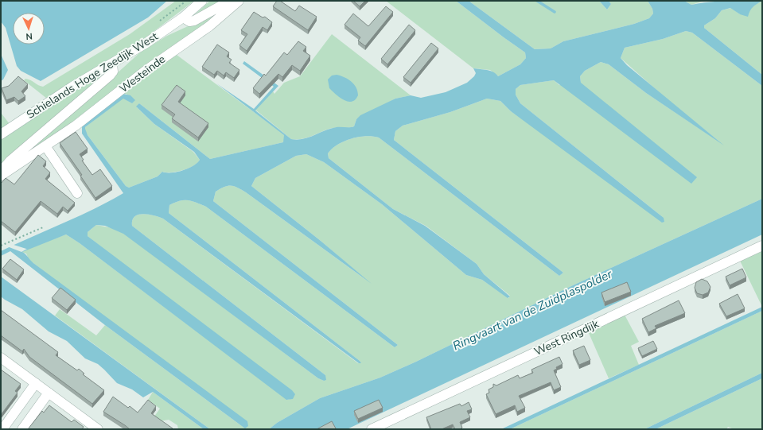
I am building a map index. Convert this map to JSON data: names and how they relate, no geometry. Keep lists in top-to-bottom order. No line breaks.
{"streets":{"street":["Westeinde","Schielands Hoge Zeedijk West","West Ringdijk"]},"crossings":[["Westeinde","Schielands Hoge Zeedijk West"]],"water":["Ringvaart van de Zuidplaspolder"],"north":"bottom"}
